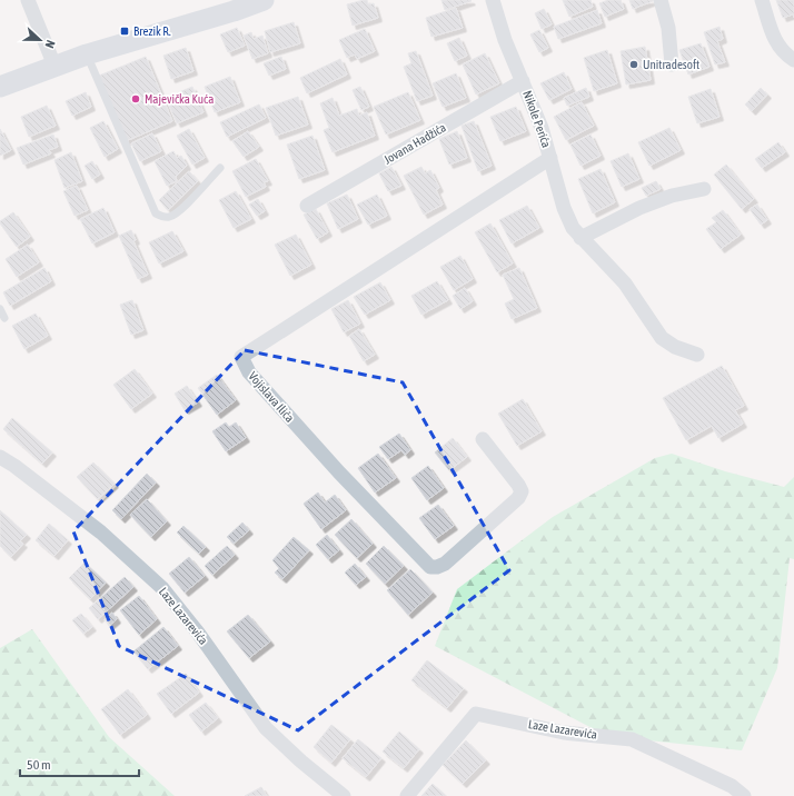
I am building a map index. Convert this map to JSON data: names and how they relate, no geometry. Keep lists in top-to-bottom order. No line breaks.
{"streets":{"street":["Nikole Perića","Jovana Hadžića","Vojislava Ilića","Laze Lazarevića"]},"crossings":[["Nikole Perića","Jovana Hadžića"],["Nikole Perića","Vojislava Ilića"]],"places":{"transit":["Brezik R."],"other":["Unitradesoft","Majevička Kuća"]},"scale_bar":"50 m","north":"right"}
